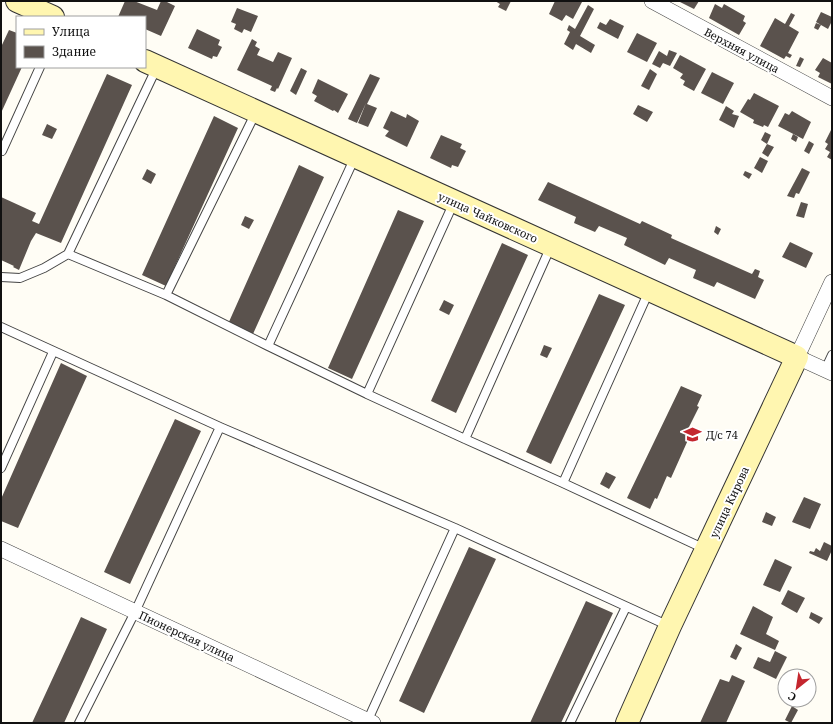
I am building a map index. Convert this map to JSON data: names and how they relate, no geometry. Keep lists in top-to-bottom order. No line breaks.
{"streets":{"main road":["улица Чайковского","улица Кирова"],"street":["Верхняя улица","Пионерская улица"]},"crossings":[["улица Чайковского","улица Кирова"]],"places":{"school or university":["Д/с 74"]},"legend":["Улица","Здание"],"north":"bottom left"}
